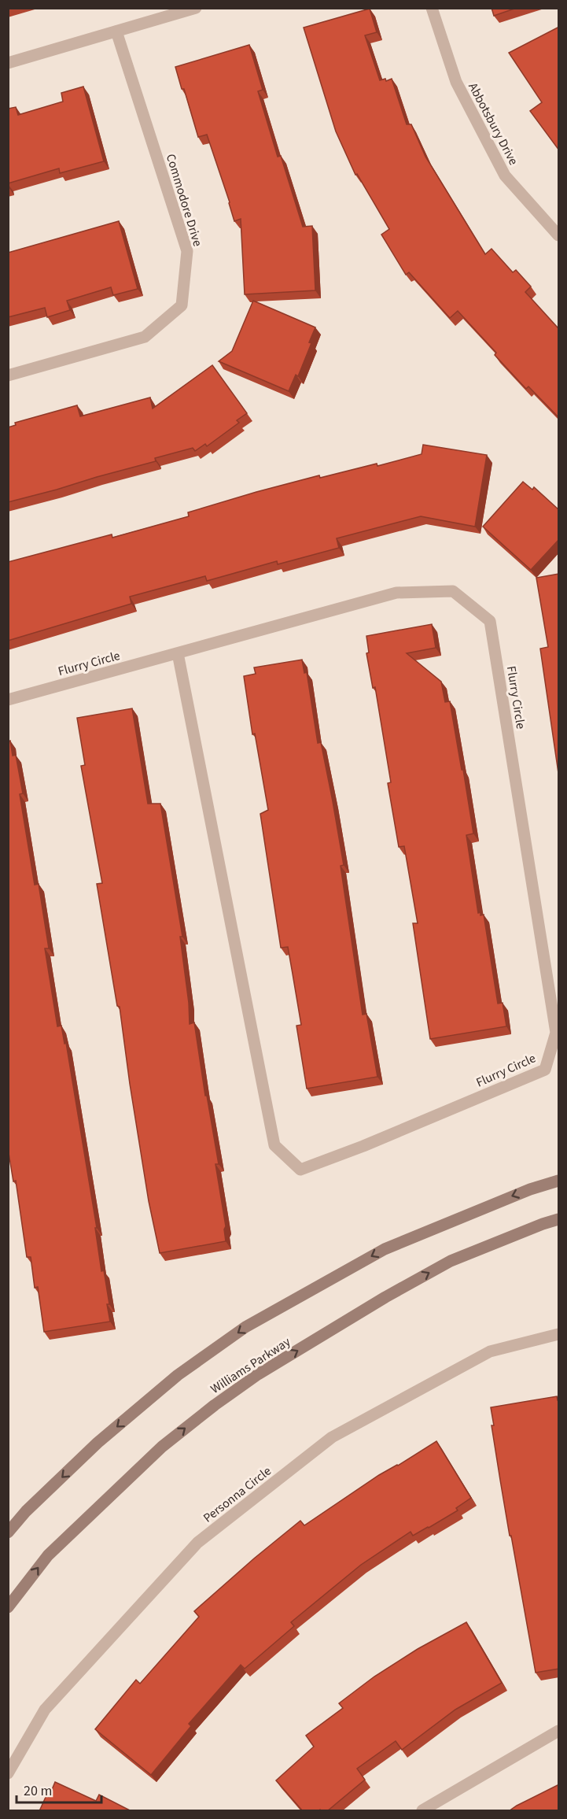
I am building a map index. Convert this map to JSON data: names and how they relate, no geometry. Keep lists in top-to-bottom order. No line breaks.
{"streets":{"main road":["Williams Parkway"],"street":["Abbotsbury Drive","Commodore Drive","Flurry Circle","Personna Circle"]},"scale_bar":"20 m"}
